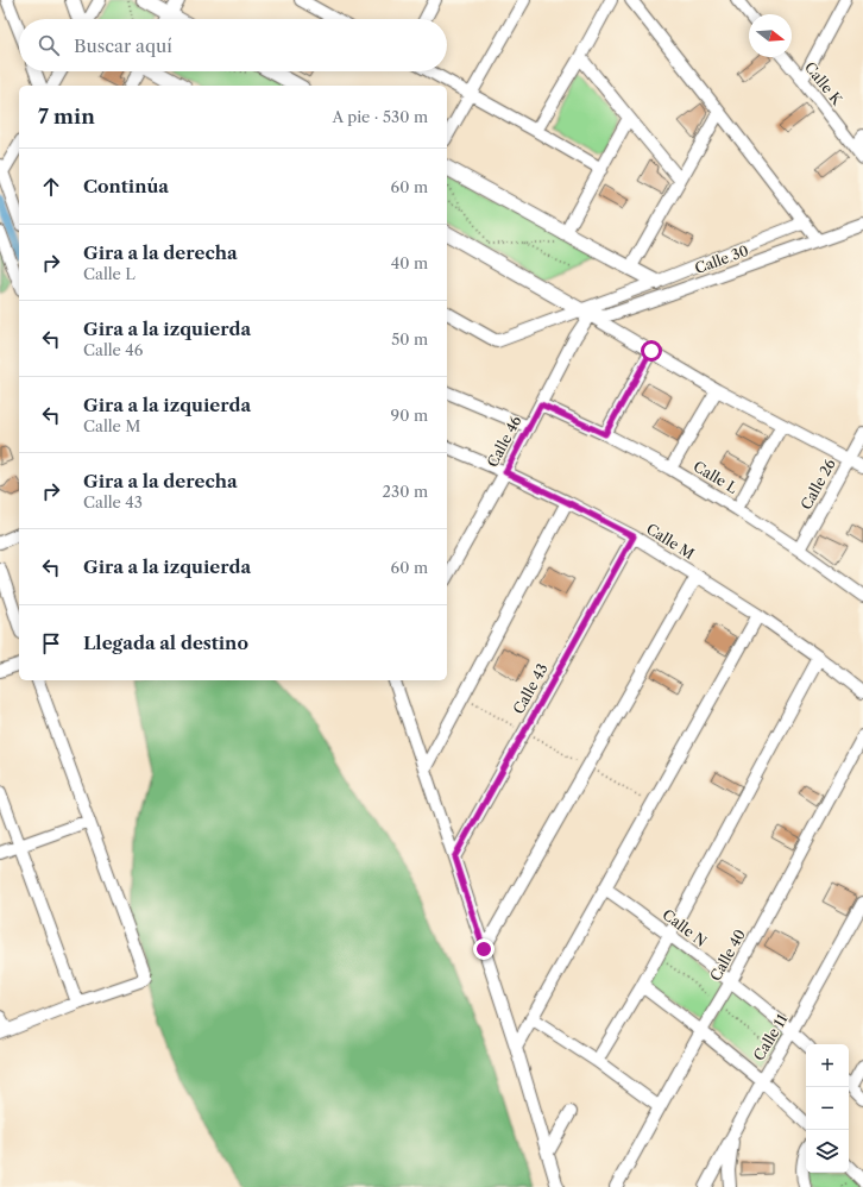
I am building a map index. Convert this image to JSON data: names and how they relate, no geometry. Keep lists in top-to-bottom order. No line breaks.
{"streets":{"street":["Calle K","Calle 30","Calle 46","Calle L","Calle 26","Calle M","Calle 43","Calle N","Calle 40","Calle 11"]},"crossings":[["Calle 30","Calle 46"],["Calle 46","Calle L"],["Calle 46","Calle M"],["Calle L","Calle 26"],["Calle M","Calle 43"],["Calle N","Calle 40"],["Calle N","Calle 11"]],"north":"right","page":{"search":"Buscar aquí","heading":["7 min","A pie · 530 m"],"list":[["Continúa","60 m"],["Gira a la derecha","Calle L","40 m"],["Gira a la izquierda","Calle 46","50 m"],["Gira a la izquierda","Calle M","90 m"],["Gira a la derecha","Calle 43","230 m"],["Gira a la izquierda","60 m"],"Llegada al destino"],"map_buttons":["+","−"]}}
